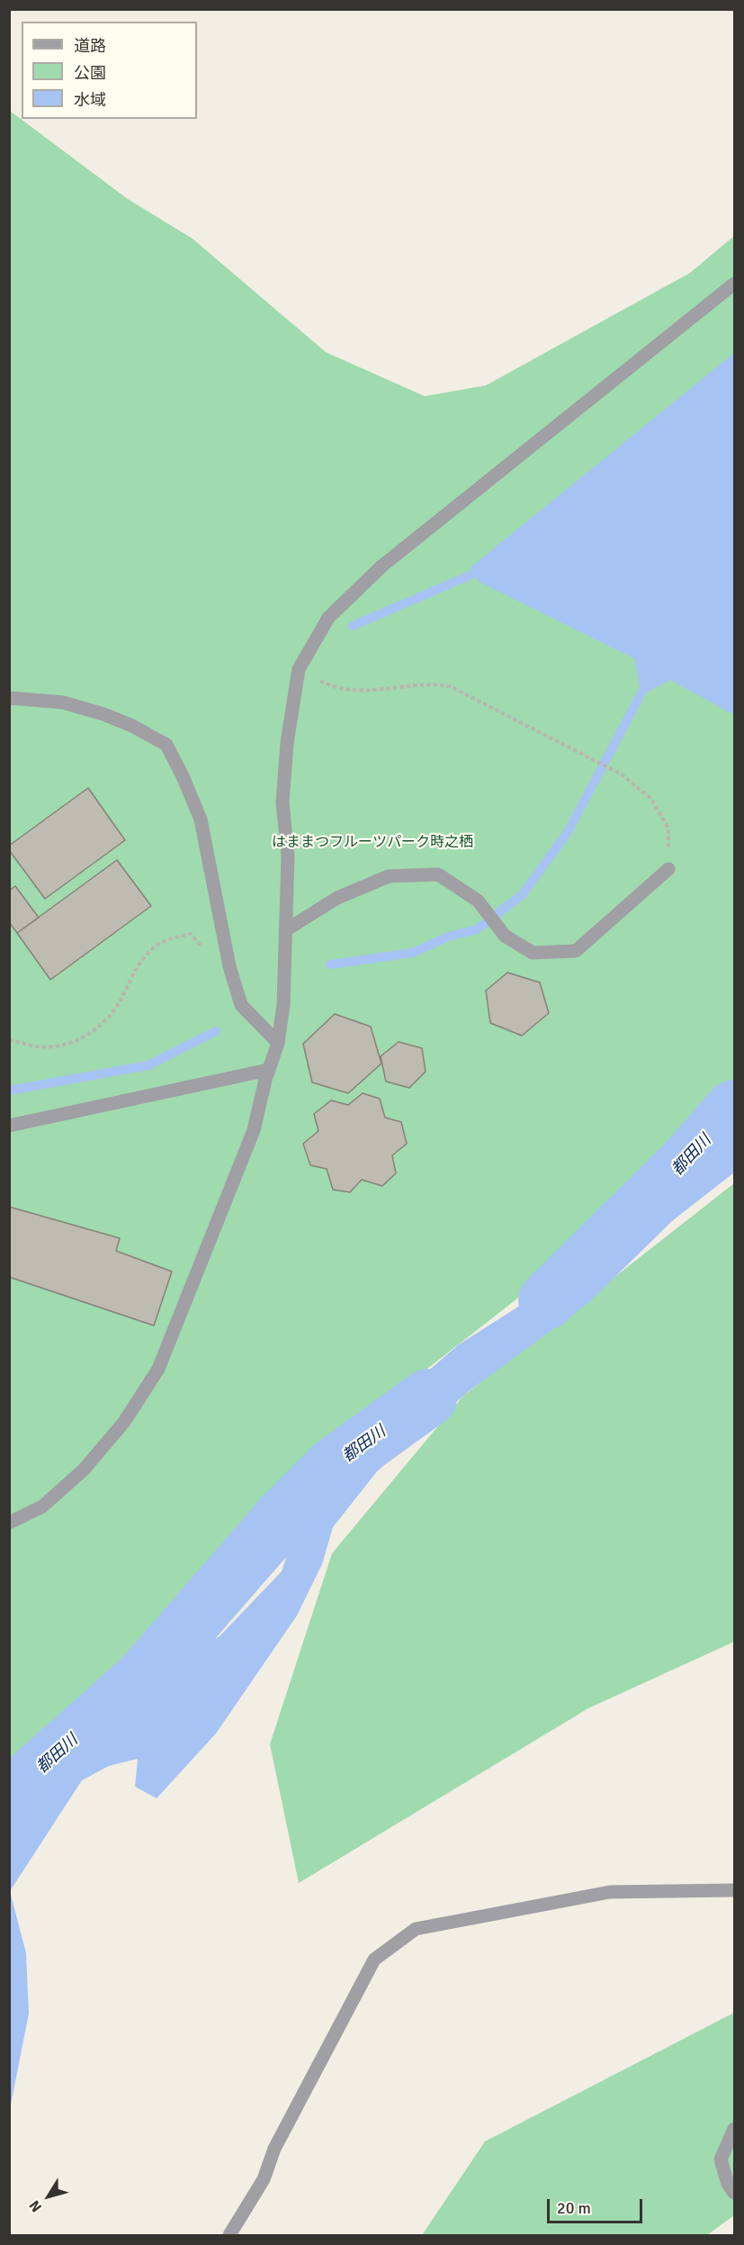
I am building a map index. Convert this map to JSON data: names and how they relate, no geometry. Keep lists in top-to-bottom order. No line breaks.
{"water":["都田川"],"parks":["はままつフルーツパーク時之栖"],"legend":["道路","公園","水域"],"scale_bar":"20 m","north":"bottom left"}
